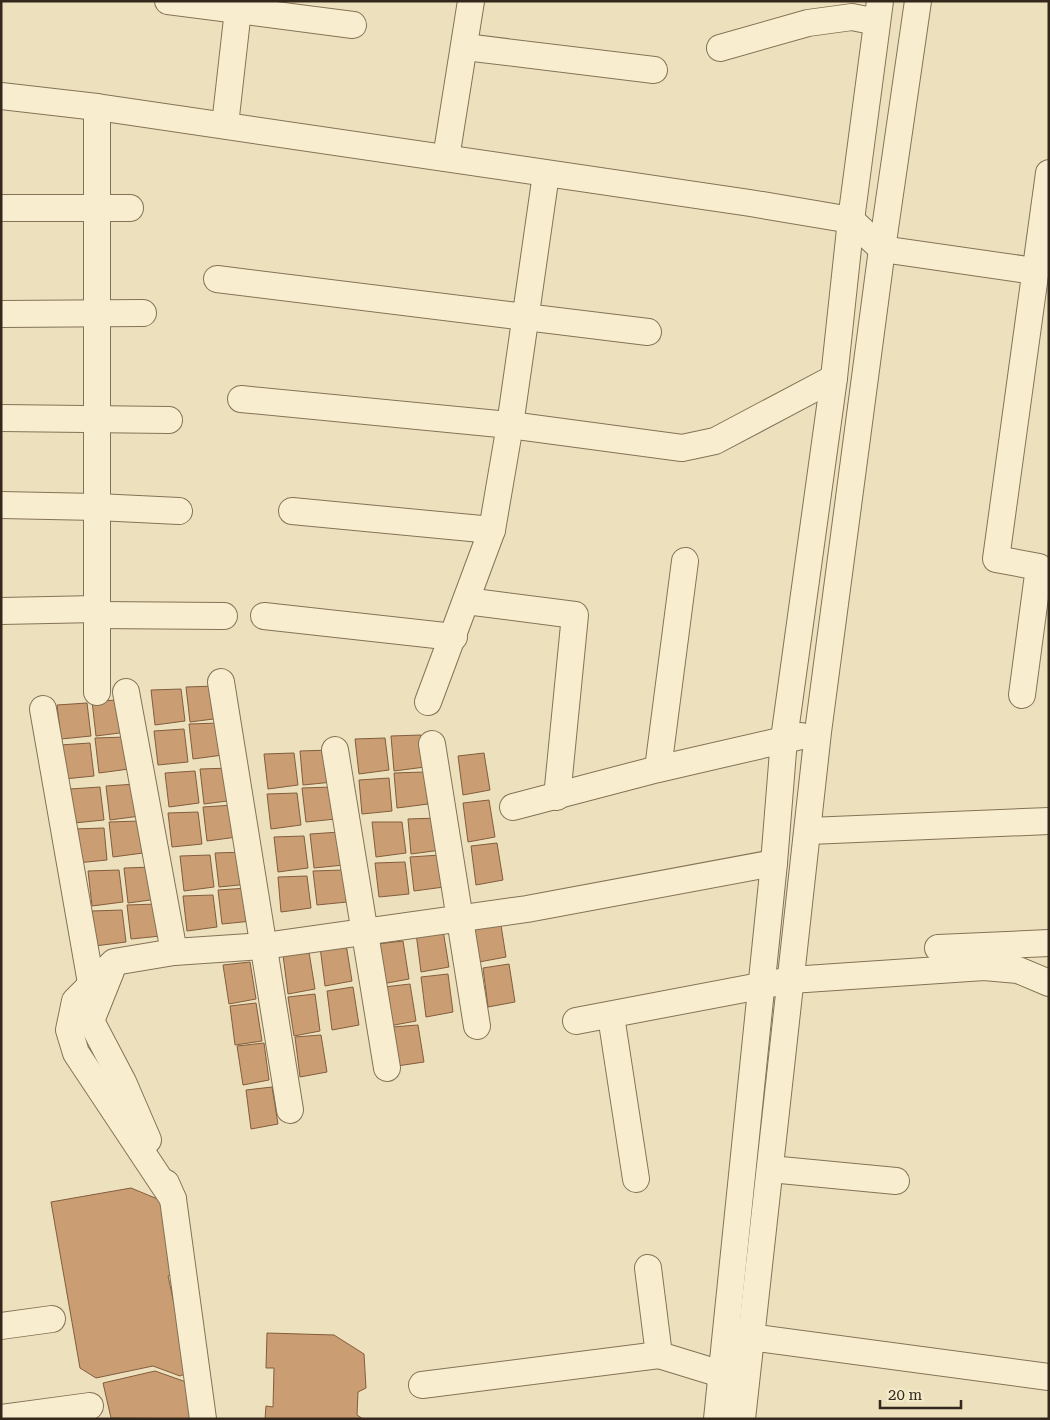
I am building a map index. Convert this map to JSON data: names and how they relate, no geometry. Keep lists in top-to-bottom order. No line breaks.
{"scale_bar":"20 m"}
